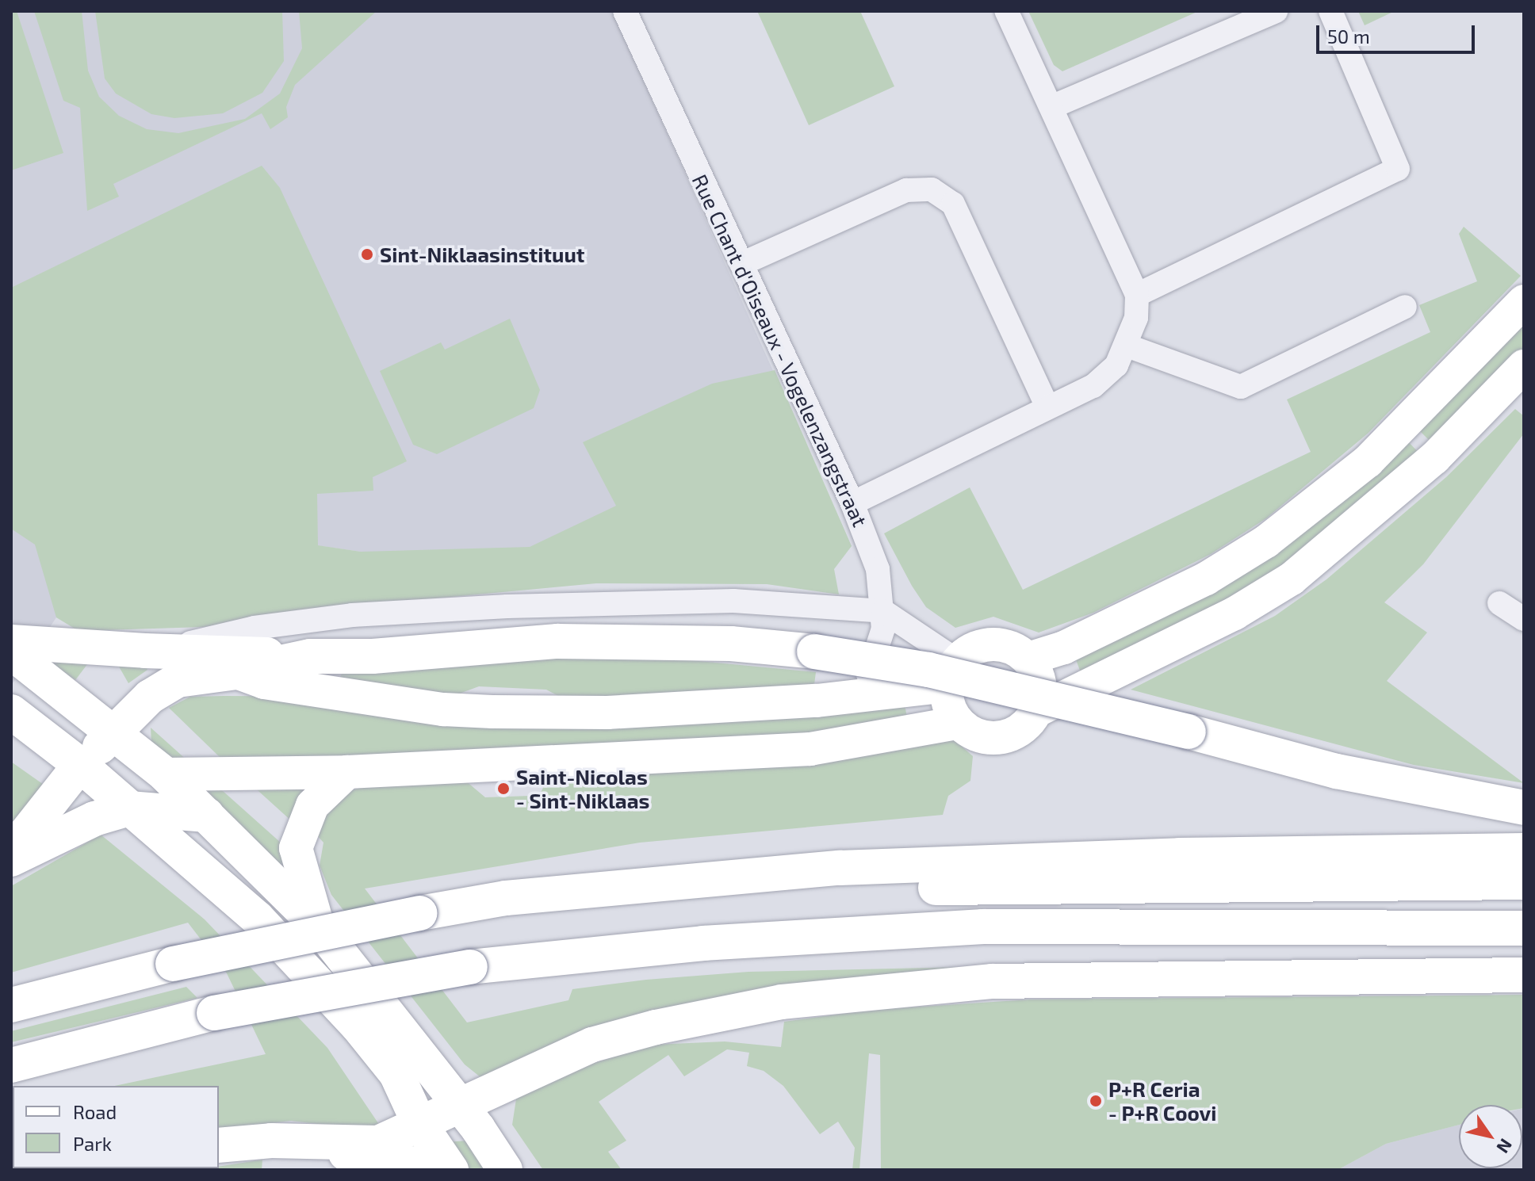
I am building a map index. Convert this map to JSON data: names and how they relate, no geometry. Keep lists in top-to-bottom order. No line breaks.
{"streets":{"street":["Rue Chant d'Oiseaux - Vogelenzangstraat"]},"places":["Sint-Niklaasinstituut","Saint-Nicolas - Sint-Niklaas","P+R Ceria - P+R Coovi"],"legend":["Road","Park"],"scale_bar":"50 m","north":"bottom right"}
